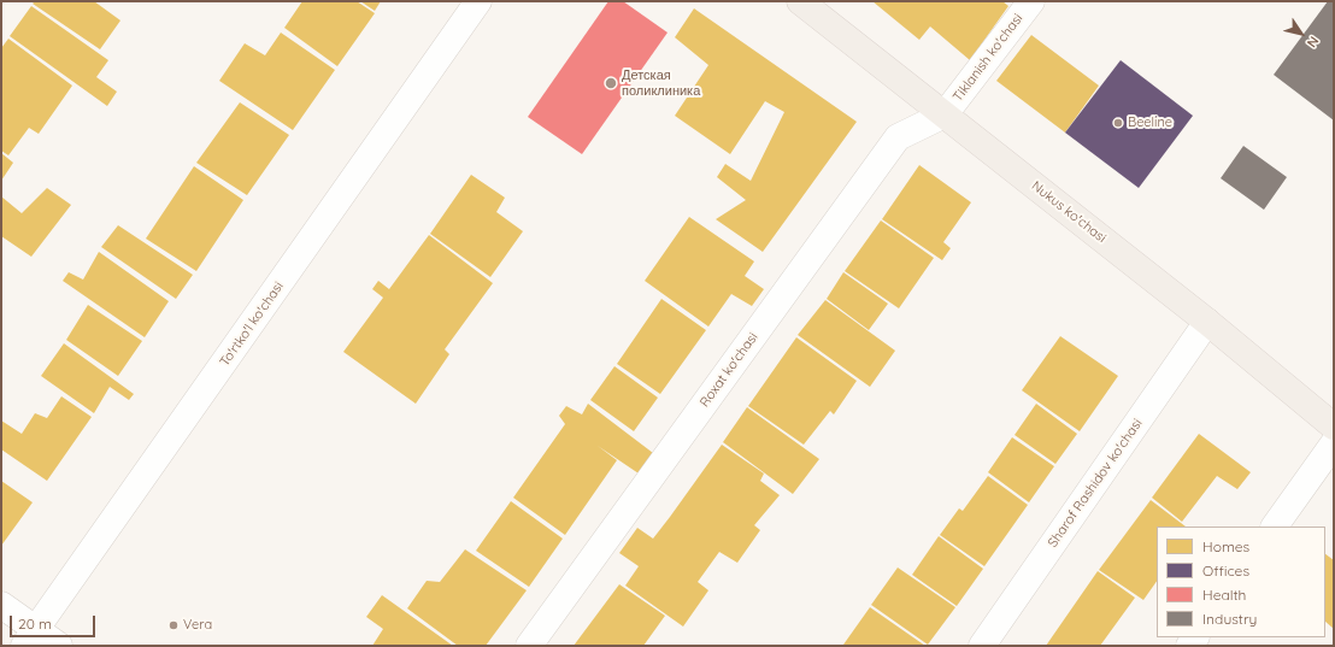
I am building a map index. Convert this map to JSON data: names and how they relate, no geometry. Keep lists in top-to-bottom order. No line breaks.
{"streets":{"main road":["Nukus ko'chasi"],"street":["Tiklanish ko'chasi","To'rtko'l ko'chasi","Roxat ko'chasi","Sharof Rashidov ko'chasi"]},"crossings":[["Tiklanish ko'chasi","Nukus ko'chasi"],["Tiklanish ko'chasi","Roxat ko'chasi"],["Nukus ko'chasi","Roxat ko'chasi"],["Nukus ko'chasi","Sharof Rashidov ko'chasi"]],"places":["Детская поликлиника","Beeline","Vera"],"legend":["Homes","Offices","Health","Industry"],"scale_bar":"20 m","north":"bottom right"}
